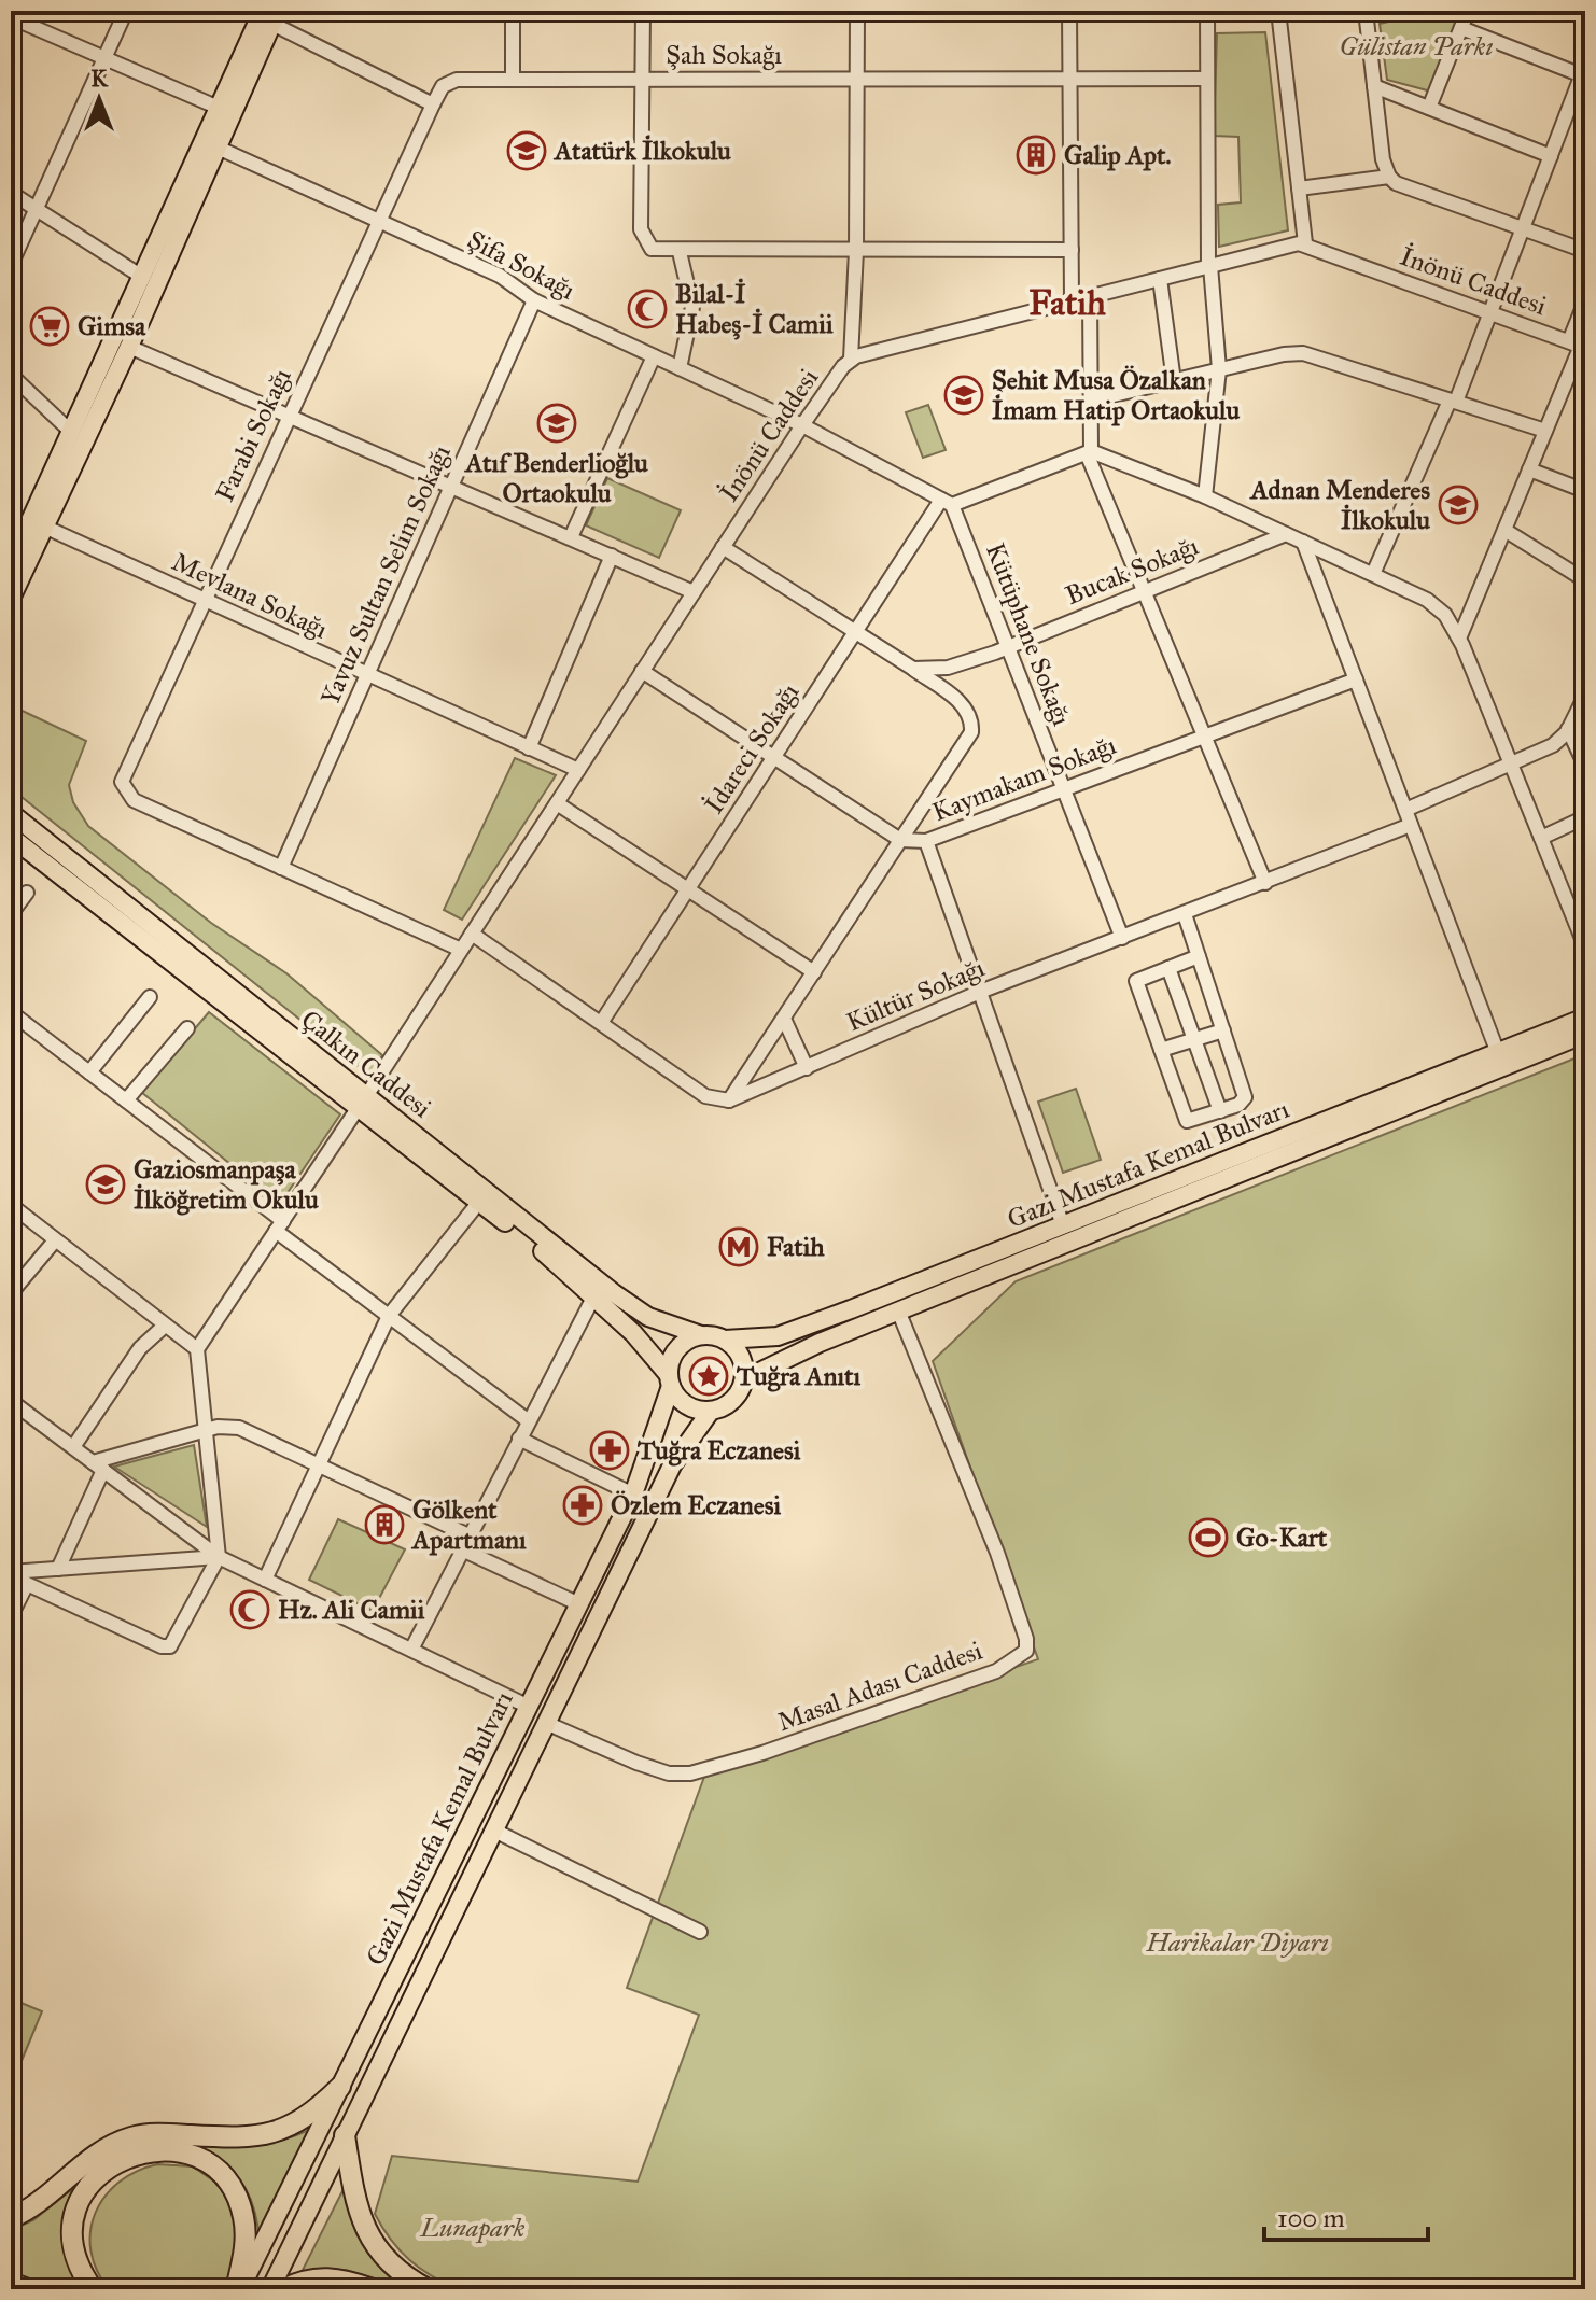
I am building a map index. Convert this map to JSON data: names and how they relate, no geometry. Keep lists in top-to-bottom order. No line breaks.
{"streets":{"main road":["Çalkın Caddesi","Gazi Mustafa Kemal Bulvarı"],"street":["Şah Sokağı","Şifa Sokağı","İnönü Caddesi","Farabi Sokağı","Bucak Sokağı","Yavuz Sultan Selim Sokağı","Mevlana Sokağı","Kütüphane Sokağı","İdareci Sokağı","Kaymakam Sokağı","Kültür Sokağı","Masal Adası Caddesi"]},"crossings":[["Şah Sokağı","Farabi Sokağı"],["Şifa Sokağı","İnönü Caddesi"],["Şifa Sokağı","Farabi Sokağı"],["Şifa Sokağı","Yavuz Sultan Selim Sokağı"],["İnönü Caddesi","Mevlana Sokağı"],["İnönü Caddesi","Çalkın Caddesi"],["Farabi Sokağı","Yavuz Sultan Selim Sokağı"],["Farabi Sokağı","Mevlana Sokağı"],["Bucak Sokağı","Kütüphane Sokağı"],["Yavuz Sultan Selim Sokağı","Mevlana Sokağı"],["Kütüphane Sokağı","İdareci Sokağı"],["Kütüphane Sokağı","Kaymakam Sokağı"],["Kütüphane Sokağı","Kültür Sokağı"],["Çalkın Caddesi","Gazi Mustafa Kemal Bulvarı"],["Gazi Mustafa Kemal Bulvarı","Masal Adası Caddesi"]],"districts":["Fatih"],"parks":["Gülistan Parkı","Harikalar Diyarı","Lunapark"],"places":{"school or university":["Atatürk İlkokulu","Şehit Musa Özalkan İmam Hatip Ortaokulu","Atıf Benderlioğlu Ortaokulu","Adnan Menderes İlkokulu","Gaziosmanpaşa İlköğretim Okulu"],"building":["Galip Apt.","Gölkent Apartmanı"],"mosque":["Bilal-İ Habeş-İ Camii","Hz. Ali Camii"],"supermarket":["Gimsa"],"metro station":["Fatih"],"place":["Tuğra Anıtı"],"pharmacy":["Tuğra Eczanesi","Özlem Eczanesi"],"sports":["Go-Kart"]},"scale_bar":"100 m","north":"top"}
